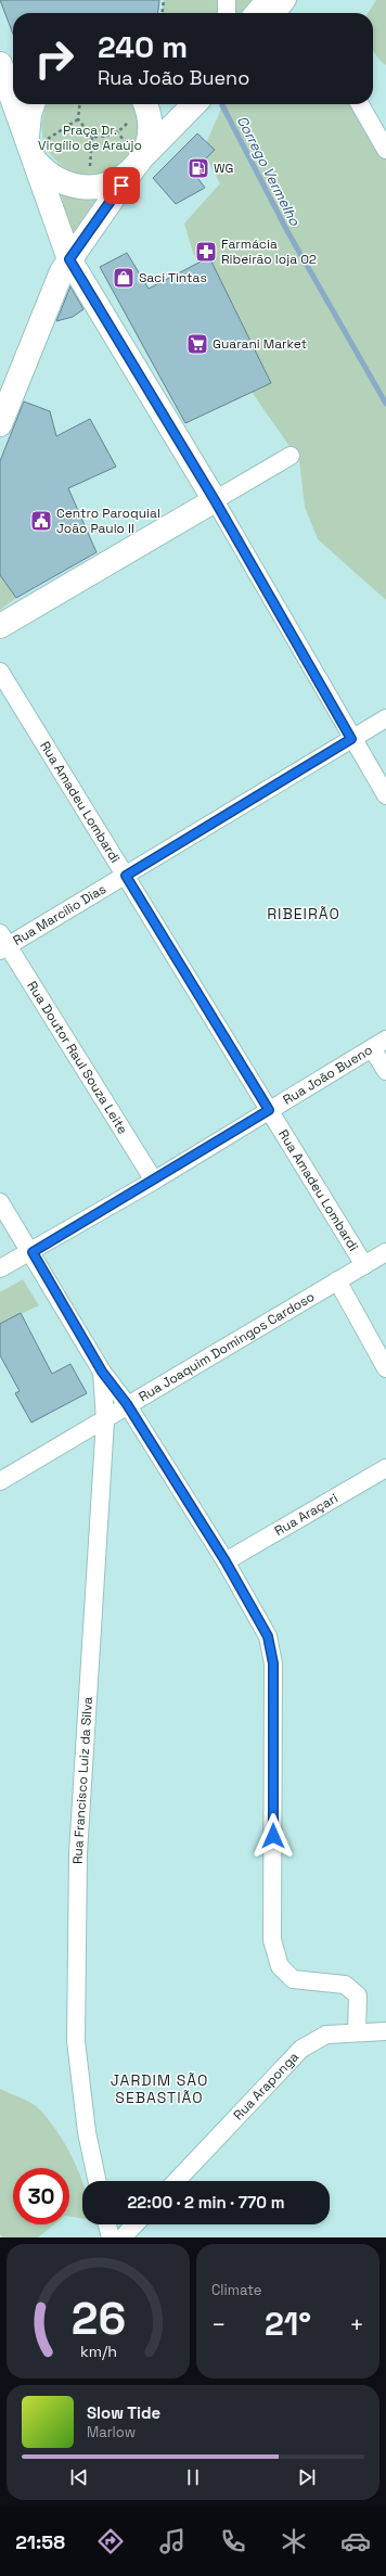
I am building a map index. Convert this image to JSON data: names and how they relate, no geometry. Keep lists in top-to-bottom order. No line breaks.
{"streets":{"street":["Rua Amadeu Lombardi","Rua Marcílio Dias","Rua Doutor Raul Souza Leite","Rua João Bueno","Rua Joaquim Domingos Cardoso","Rua Araçari","Rua Francisco Luiz da Silva","Rua Araponga"]},"crossings":[["Rua Amadeu Lombardi","Rua Marcílio Dias"],["Rua Amadeu Lombardi","Rua João Bueno"],["Rua Amadeu Lombardi","Rua Joaquim Domingos Cardoso"],["Rua Marcílio Dias","Rua Doutor Raul Souza Leite"],["Rua Doutor Raul Souza Leite","Rua João Bueno"],["Rua Joaquim Domingos Cardoso","Rua Francisco Luiz da Silva"]],"districts":["RIBEIRÃO","JARDIM SÃO SEBASTIÃO"],"water":["Corrego Vermelho"],"parks":["Praça Dr. Virgílio de Araújo"],"places":{"fuel station":["WG"],"pharmacy":["Farmácia Ribeirão loja 02"],"shop":["Saci Tintas"],"supermarket":["Guarani Market"],"public building":["Centro Paroquial João Paulo II"]},"page":{"turn":["240 m","Rua João Bueno"],"limit":"30","trip":"22:00 · 2 min · 770 m","tile":"Climate","heat":["−","21°","+"],"song":["Slow Tide","Marlow"],"tabs":"21:58","gauge":["26","km/h"]}}
